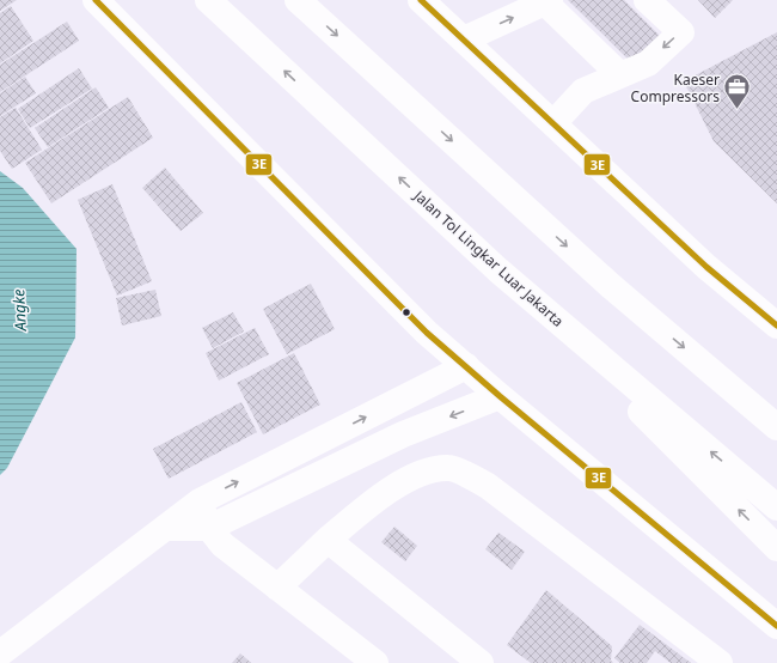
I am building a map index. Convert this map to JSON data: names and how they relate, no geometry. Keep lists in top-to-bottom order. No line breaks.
{"streets":{"main road":["Jalan Tol Lingkar Luar Jakarta"]},"water":["Angke"],"places":{"office":["Kaeser Compressors"]},"lines":["transit line 3E"]}
